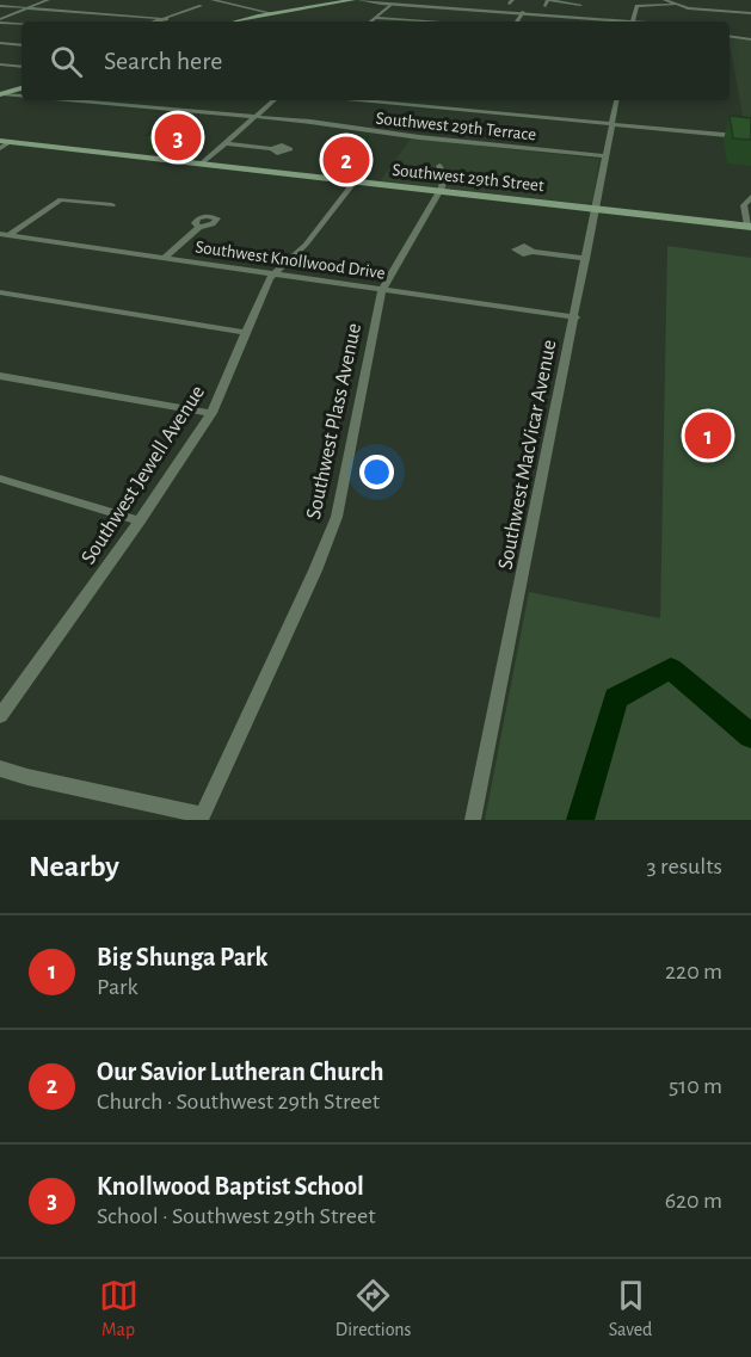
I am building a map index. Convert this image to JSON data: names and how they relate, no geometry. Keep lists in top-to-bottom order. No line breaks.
{"streets":{"main road":["Southwest 29th Street"],"street":["Southwest 29th Terrace","Southwest Knollwood Drive","Southwest Plass Avenue","Southwest MacVicar Avenue","Southwest Jewell Avenue"]},"crossings":[["Southwest 29th Terrace","Southwest MacVicar Avenue"],["Southwest 29th Street","Southwest Plass Avenue"],["Southwest 29th Street","Southwest MacVicar Avenue"],["Southwest 29th Street","Southwest Jewell Avenue"],["Southwest Knollwood Drive","Southwest Plass Avenue"],["Southwest Knollwood Drive","Southwest MacVicar Avenue"],["Southwest Knollwood Drive","Southwest Jewell Avenue"]],"page":{"search":"Search here","pins":["3","2","1"],"heading":["Nearby","3 results"],"list":[{"mark":"1","name":"Big Shunga Park","note":"Park","value":"220 m"},{"mark":"2","name":"Our Savior Lutheran Church","note":"Church · Southwest 29th Street","value":"510 m"},{"mark":"3","name":"Knollwood Baptist School","note":"School · Southwest 29th Street","value":"620 m"}],"nav":["Map","Directions","Saved"]}}
